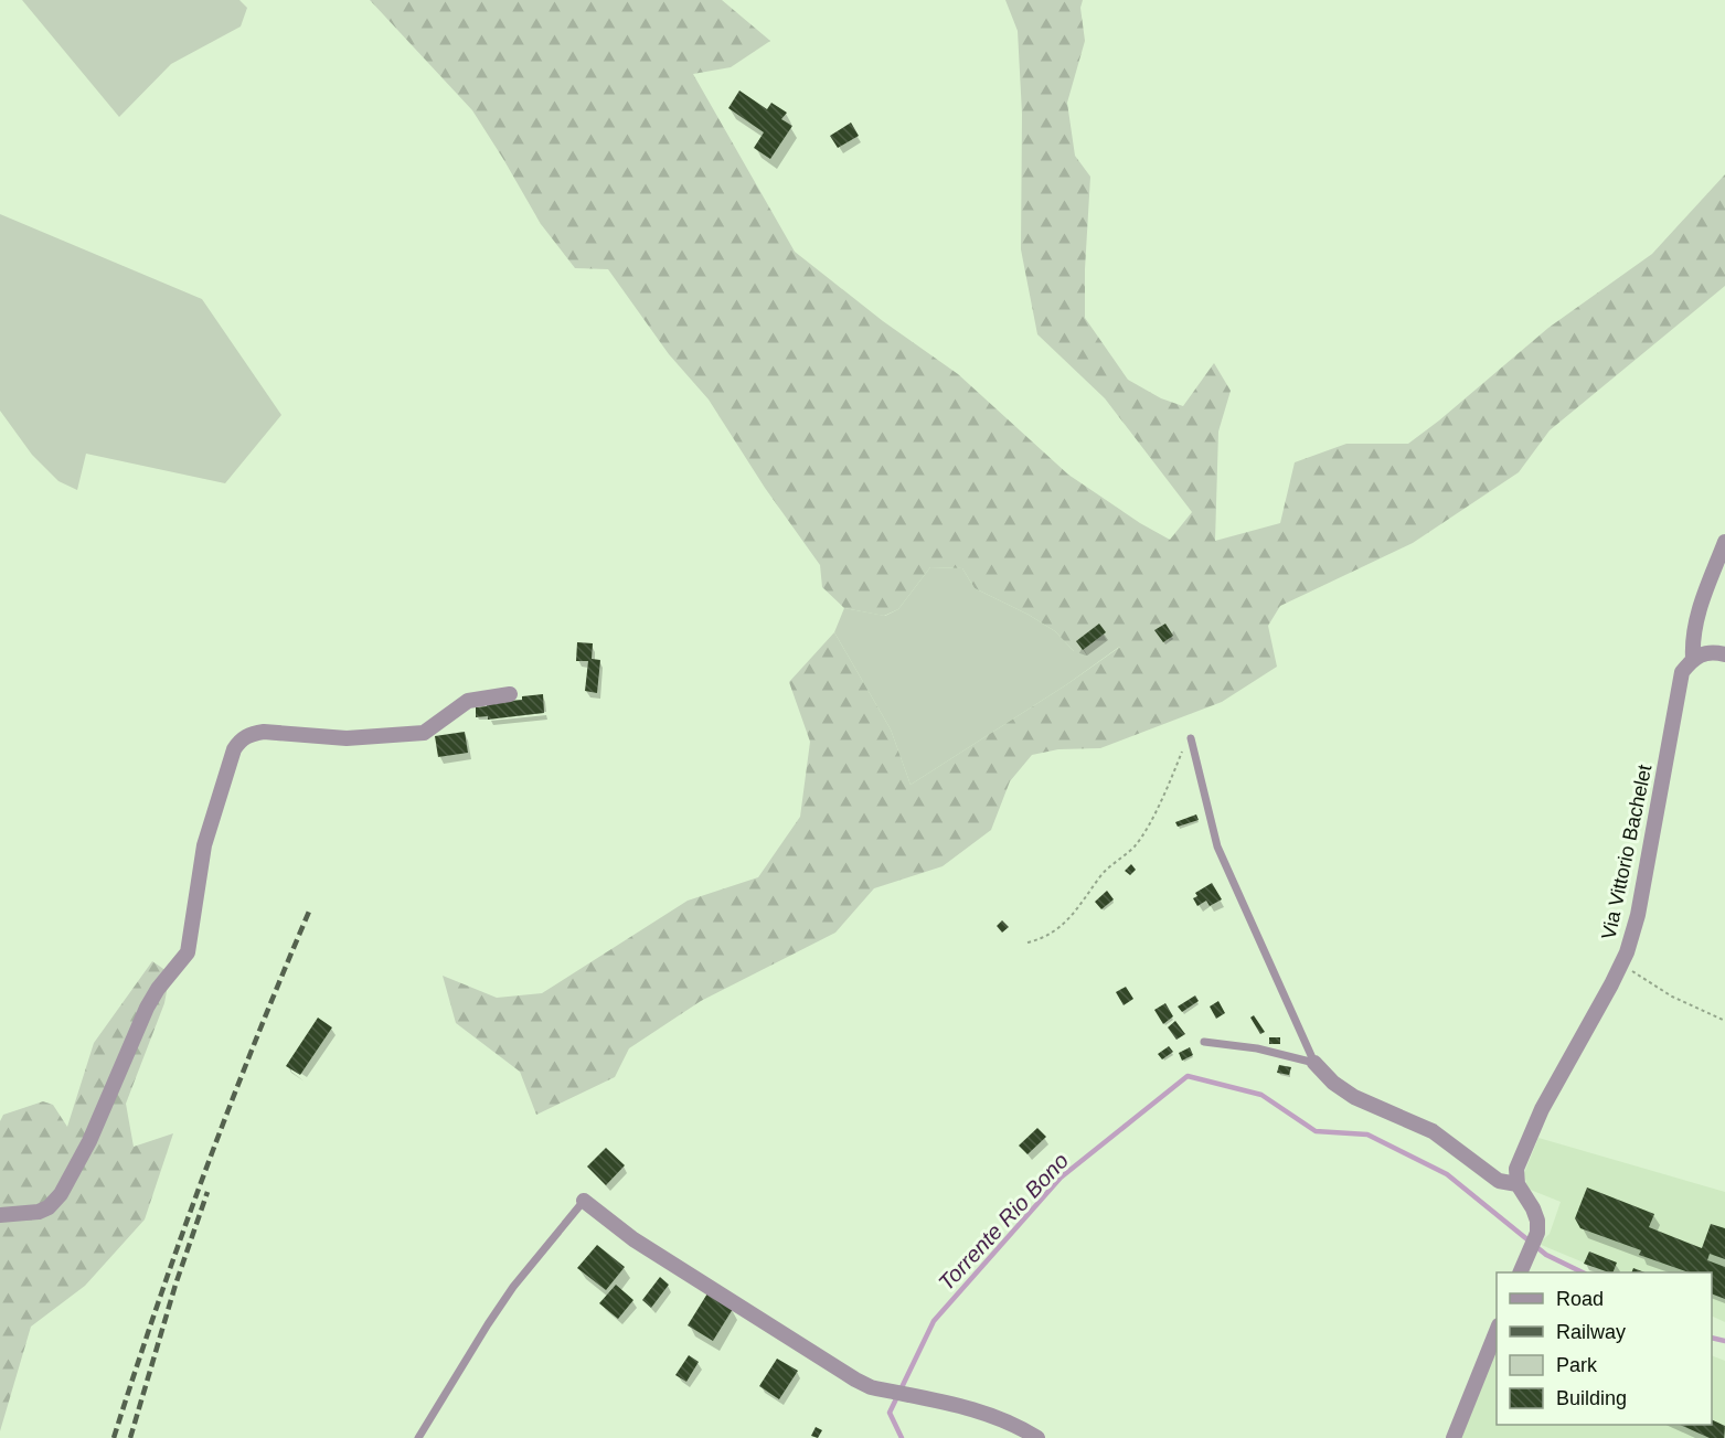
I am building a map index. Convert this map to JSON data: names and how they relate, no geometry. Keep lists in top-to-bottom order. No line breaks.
{"streets":{"street":["Via Vittorio Bachelet"]},"water":["Torrente Rio Bono"],"legend":["Road","Railway","Park","Building"]}
